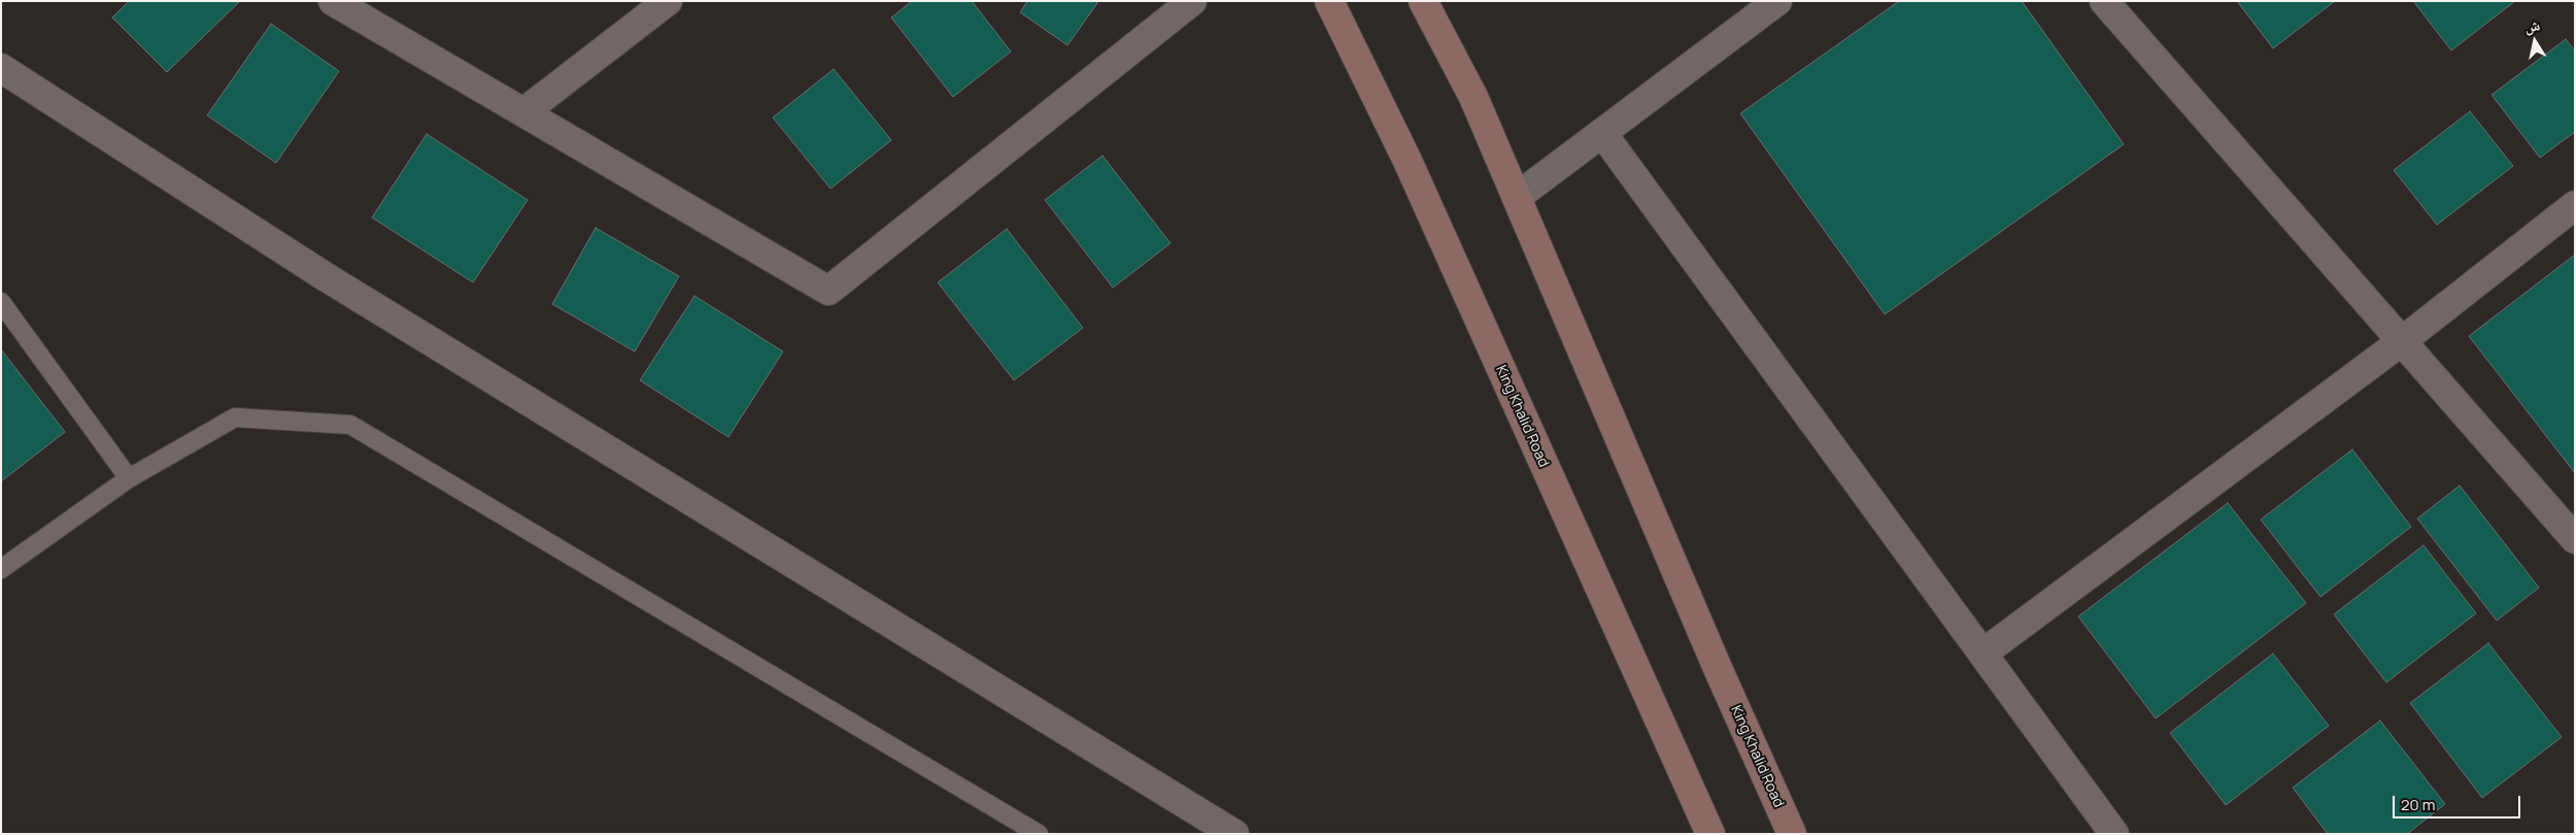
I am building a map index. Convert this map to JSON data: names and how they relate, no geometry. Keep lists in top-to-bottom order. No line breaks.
{"streets":{"main road":["King Khalid Road"]},"scale_bar":"20 m","north":"top"}
